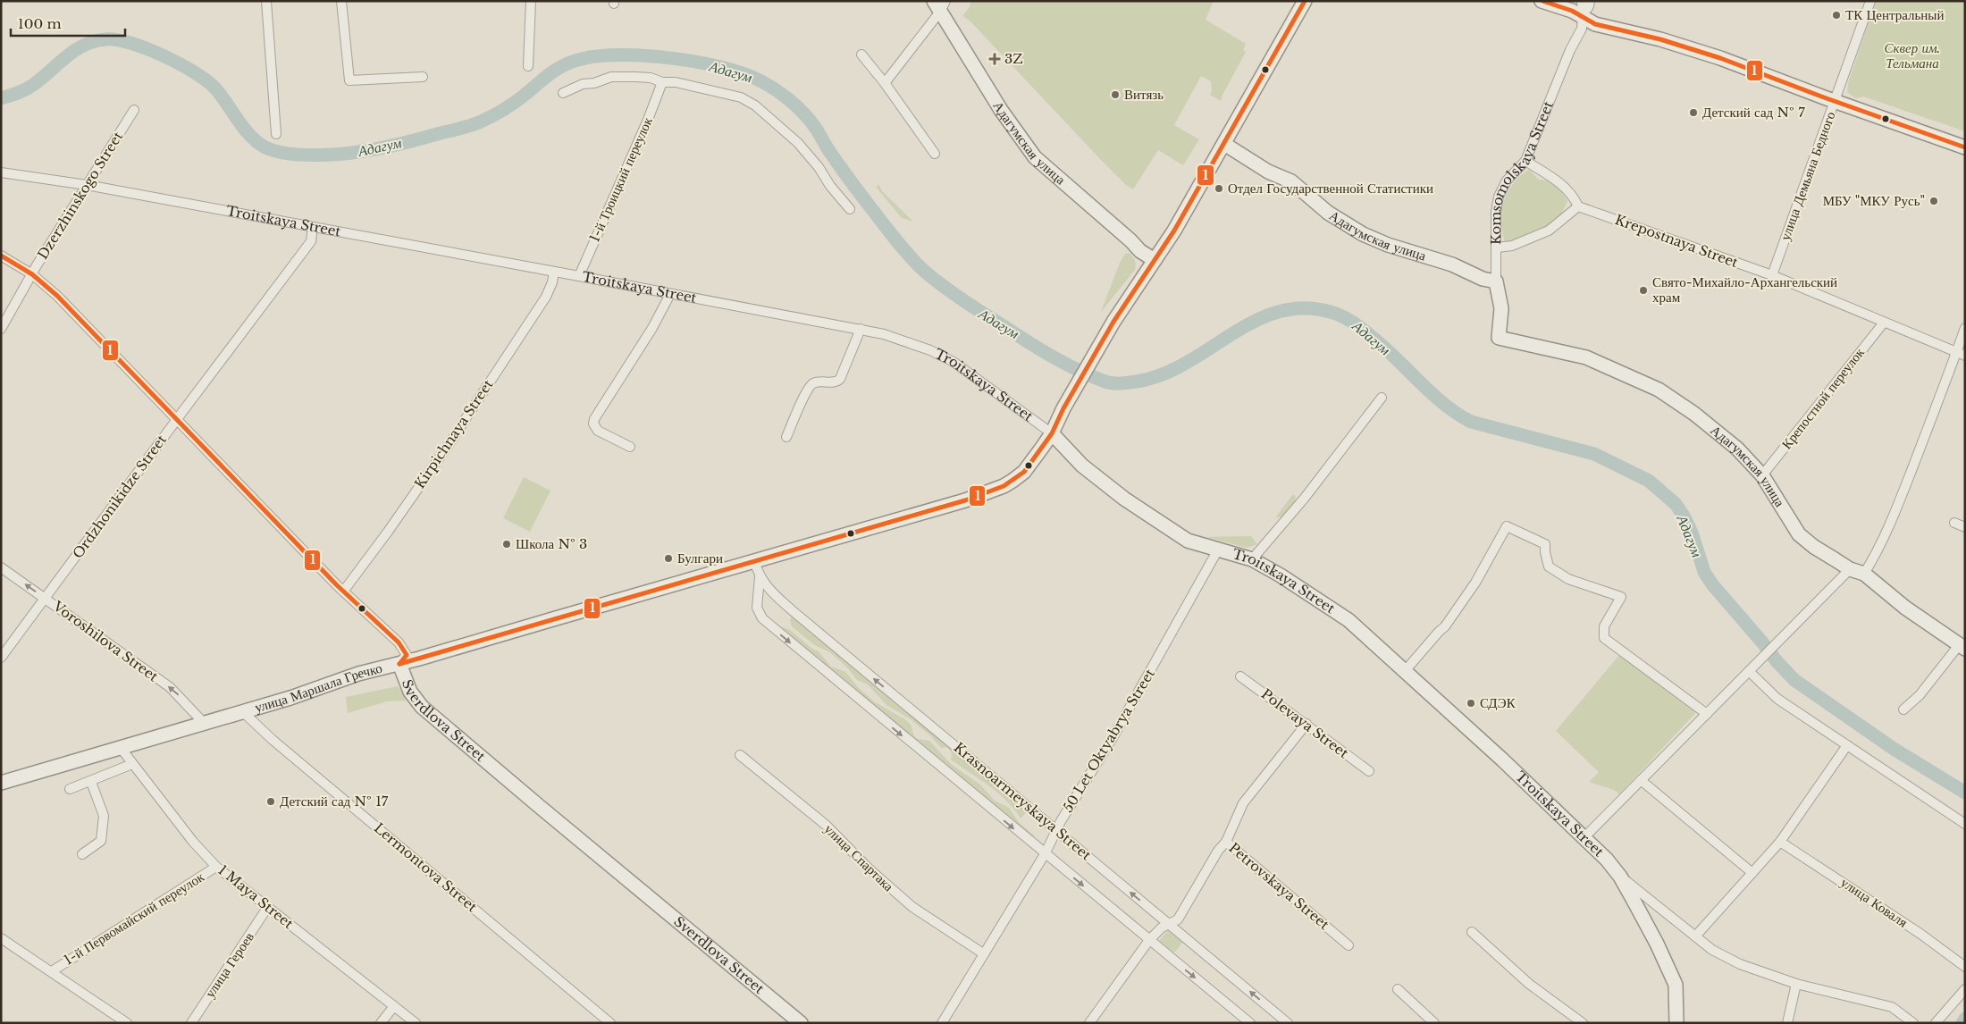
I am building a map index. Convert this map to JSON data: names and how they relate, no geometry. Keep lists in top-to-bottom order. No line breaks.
{"streets":{"main road":["Адагумская улица","Komsomolskaya Street","Troitskaya Street","улица Маршала Гречко","Sverdlova Street"],"street":["улица Демьяна Бедного","1-й Троицкий переулок","Dzerzhinskogo Street","Krepostnaya Street","Крепостной переулок","Kirpichnaya Street","Ordzhonikidze Street","Voroshilova Street","Polevaya Street","50 Let Oktyabrya Street","Krasnoarmeyskaya Street","улица Спартака","Lermontova Street","Petrovskaya Street","1 Maya Street","улица Коваля","1-й Первомайский переулок","улица Героев"]},"crossings":[["Адагумская улица","Komsomolskaya Street"],["Адагумская улица","Крепостной переулок"],["Адагумская улица","улица Маршала Гречко"],["улица Демьяна Бедного","Krepostnaya Street"],["1-й Троицкий переулок","Troitskaya Street"],["Dzerzhinskogo Street","Troitskaya Street"],["Dzerzhinskogo Street","Sverdlova Street"],["Troitskaya Street","Kirpichnaya Street"],["Troitskaya Street","Ordzhonikidze Street"],["Troitskaya Street","улица Маршала Гречко"],["Troitskaya Street","50 Let Oktyabrya Street"],["Krepostnaya Street","Крепостной переулок"],["Kirpichnaya Street","Sverdlova Street"],["Ordzhonikidze Street","Voroshilova Street"],["Ordzhonikidze Street","Sverdlova Street"],["Voroshilova Street","улица Маршала Гречко"],["улица Маршала Гречко","Sverdlova Street"],["улица Маршала Гречко","Krasnoarmeyskaya Street"],["улица Маршала Гречко","Lermontova Street"],["улица Маршала Гречко","1 Maya Street"],["50 Let Oktyabrya Street","Krasnoarmeyskaya Street"],["50 Let Oktyabrya Street","улица Спартака"],["Krasnoarmeyskaya Street","Petrovskaya Street"],["1 Maya Street","1-й Первомайский переулок"],["1 Maya Street","улица Героев"]],"one_way":["Voroshilova Street"],"water":["Адагум"],"parks":["Сквер им. Тельмана"],"places":{"other":["ТК Центральный","Витязь","Детский сад № 7","Отдел Государственной Статистики","МБУ \"МКУ Русь\"","Свято-Михайло-Архангельский храм","Школа № 3","Булгари","СДЭК","Детский сад № 17"],"health":["3Z"]},"lines":["transit line 1"],"scale_bar":"100 m"}
